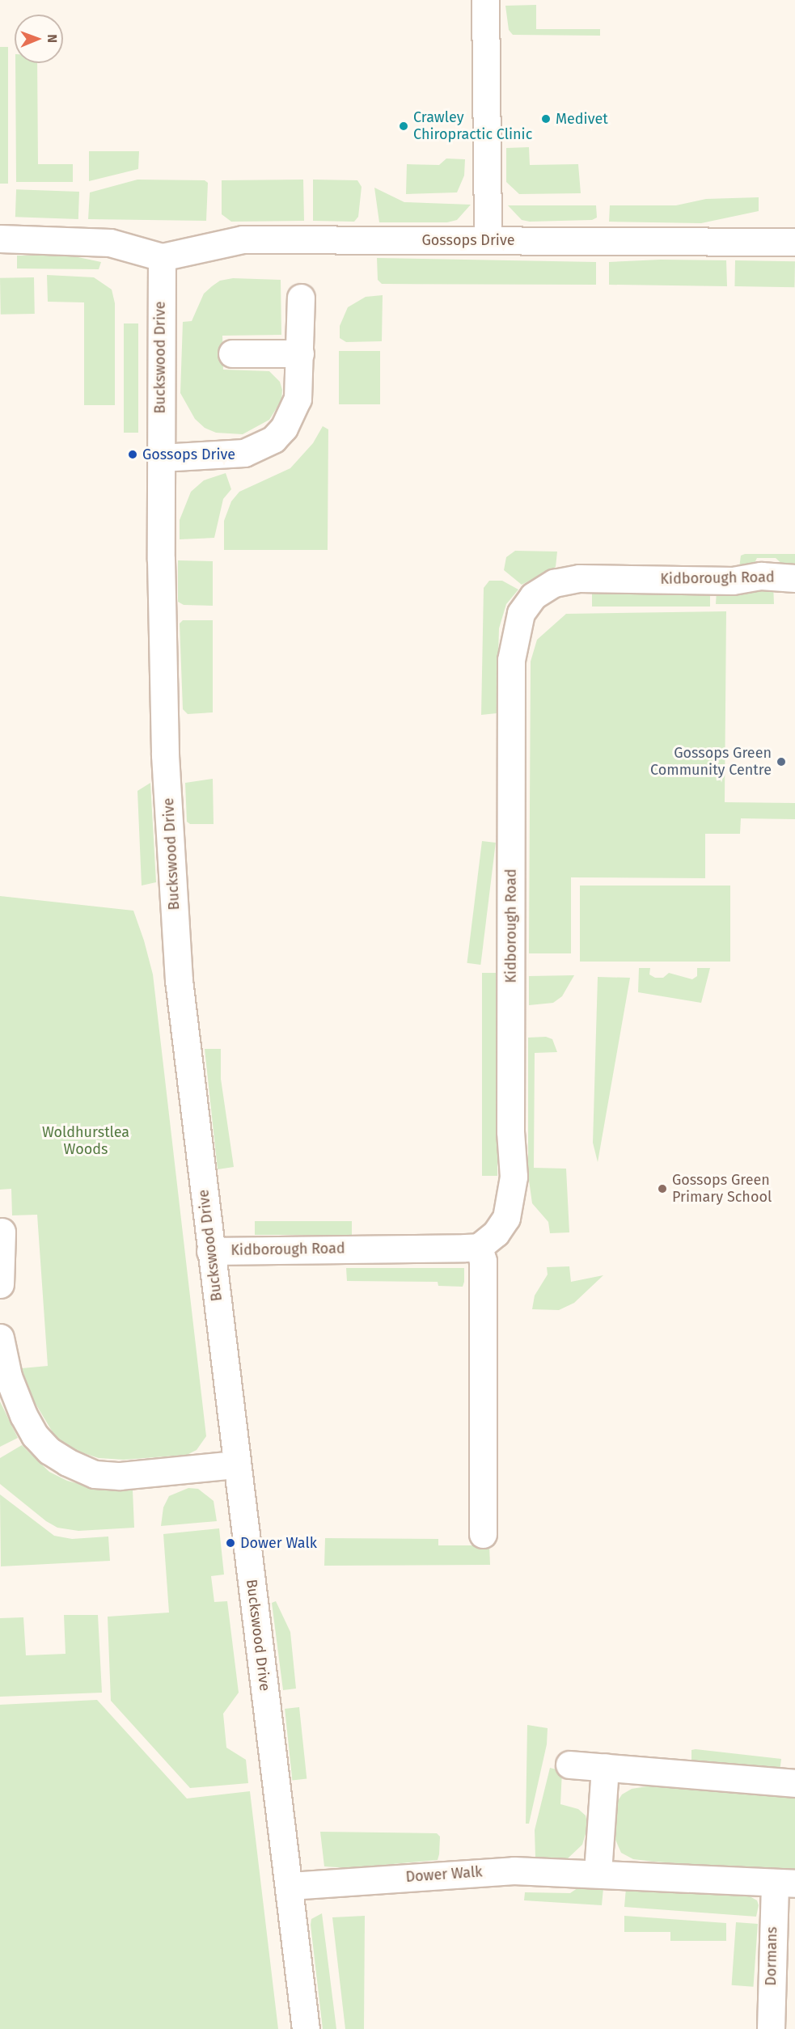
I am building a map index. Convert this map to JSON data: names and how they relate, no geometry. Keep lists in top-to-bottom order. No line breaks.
{"streets":{"street":["Gossops Drive","Buckswood Drive","Kidborough Road","Dower Walk","Dormans"]},"crossings":[["Gossops Drive","Buckswood Drive"],["Buckswood Drive","Kidborough Road"],["Buckswood Drive","Dower Walk"],["Dower Walk","Dormans"]],"parks":["Woldhurstlea Woods"],"places":["Medivet","Crawley Chiropractic Clinic","Gossops Drive","Gossops Green Community Centre","Gossops Green Primary School","Dower Walk"],"north":"right"}
